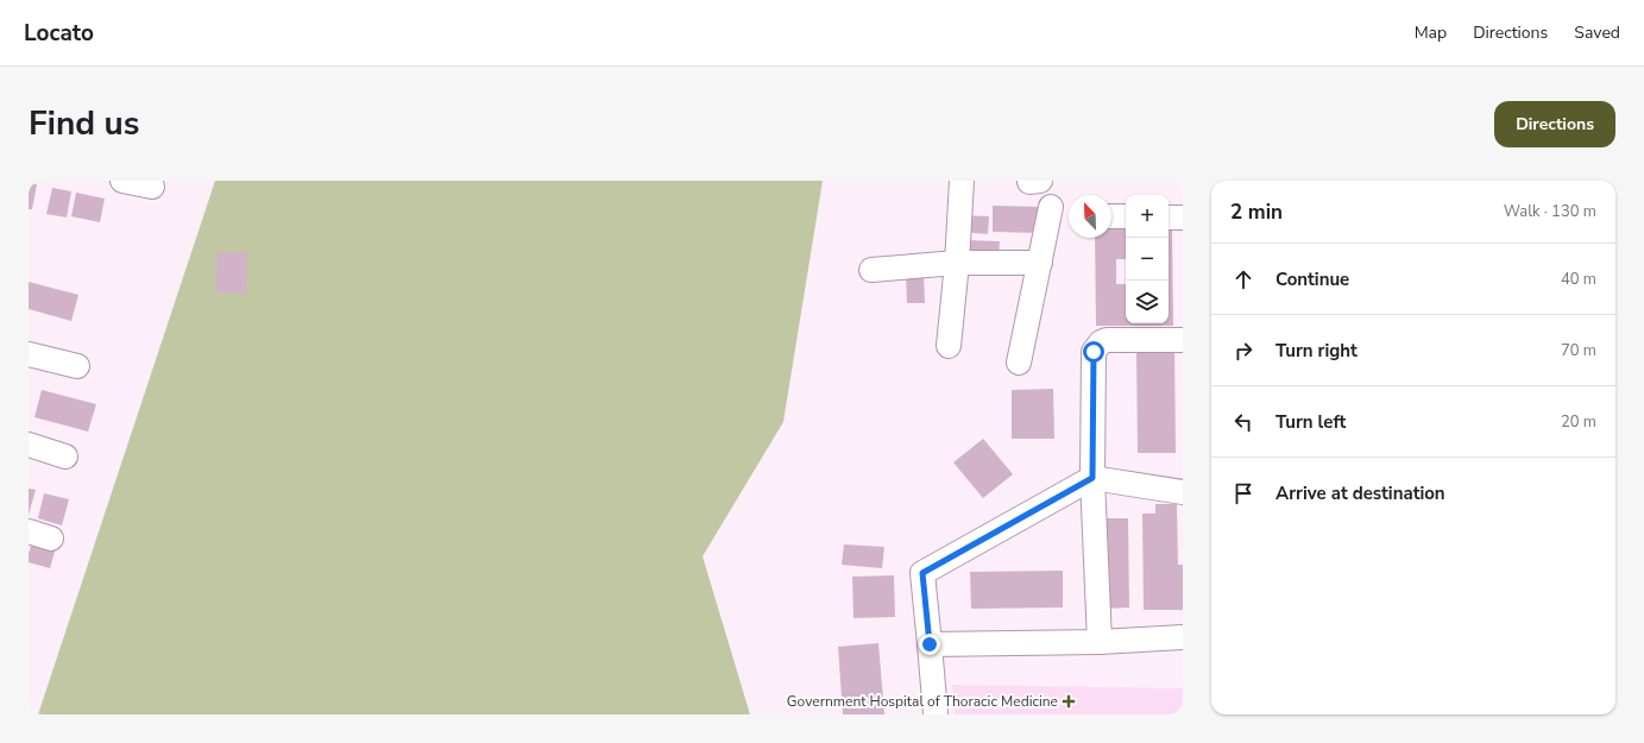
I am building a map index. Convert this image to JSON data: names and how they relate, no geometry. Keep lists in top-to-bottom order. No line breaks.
{"places":{"health":["Government Hospital of Thoracic Medicine"]},"north":"top left","page":{"header":"Locato","nav":["Map","Directions","Saved"],"title":"Find us","buttons":"Directions","heading":["2 min","Walk · 130 m"],"map_buttons":["+","−"],"list":[["Continue","40 m"],["Turn right","70 m"],["Turn left","20 m"],"Arrive at destination"]}}
